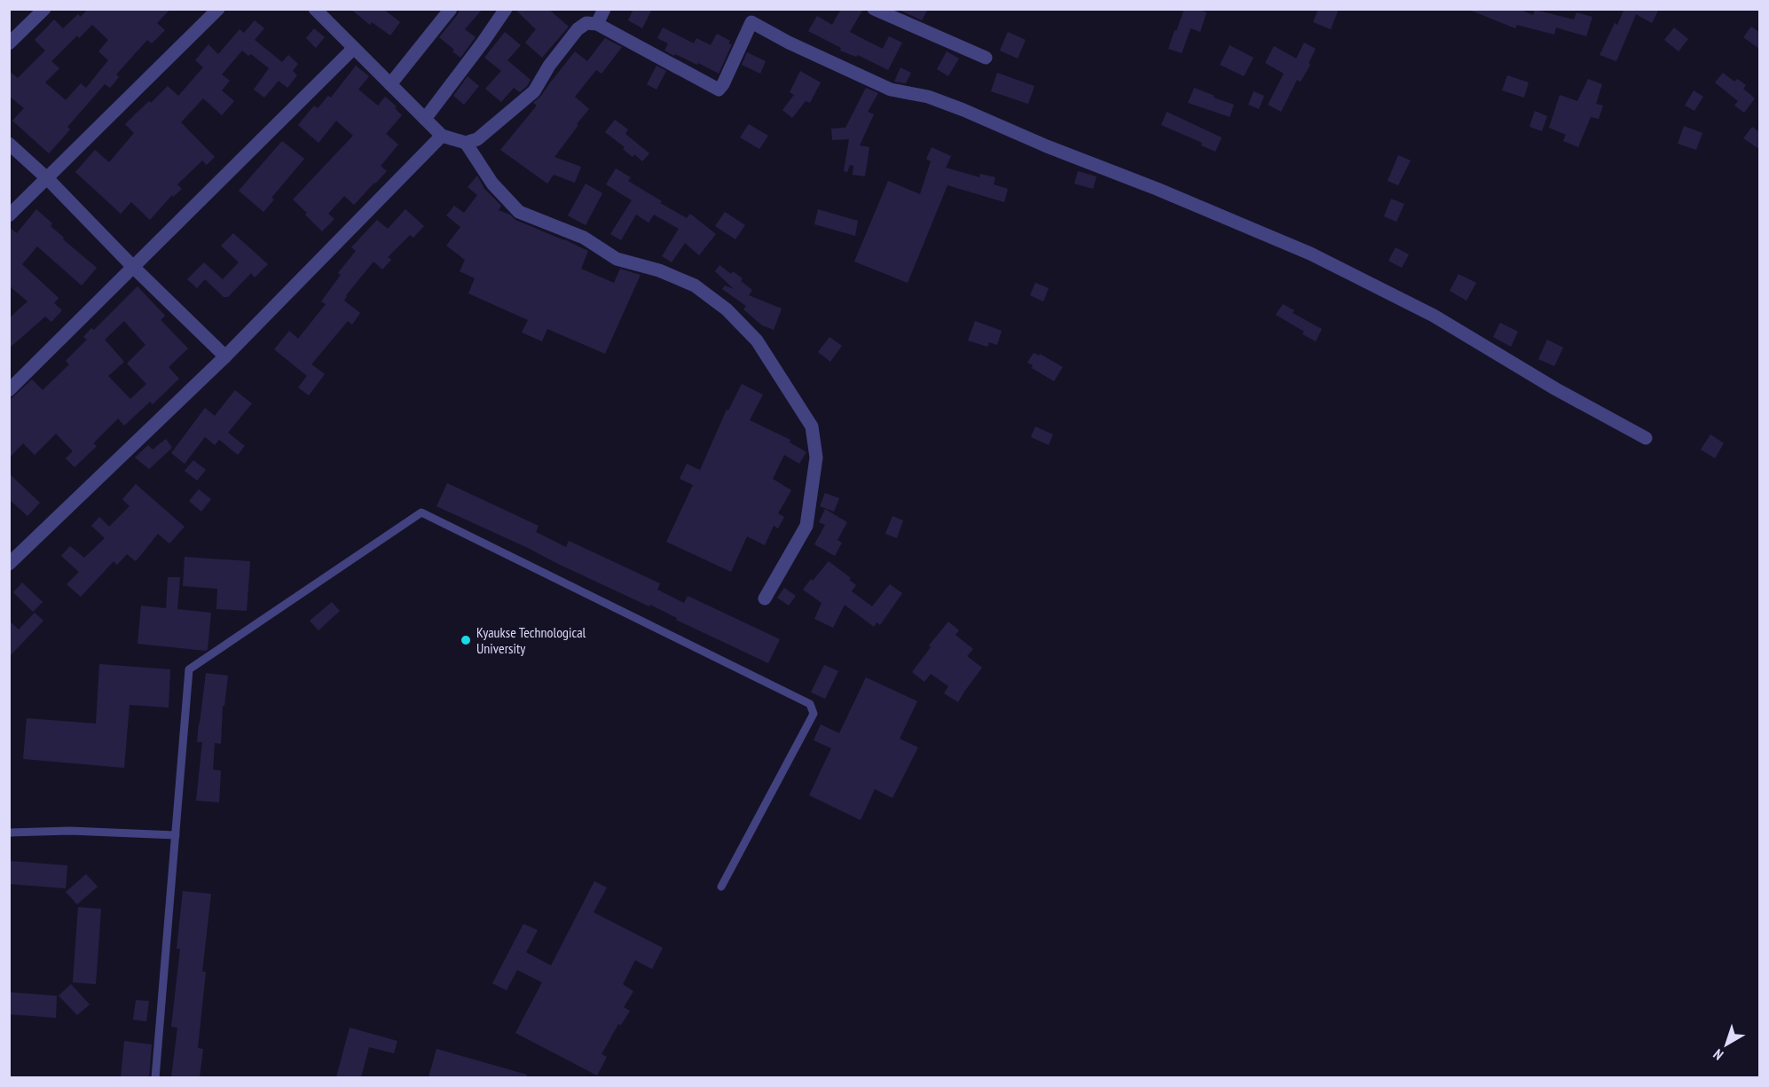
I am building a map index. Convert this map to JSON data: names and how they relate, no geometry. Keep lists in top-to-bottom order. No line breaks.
{"places":["Kyaukse Technological University"],"north":"bottom left"}
